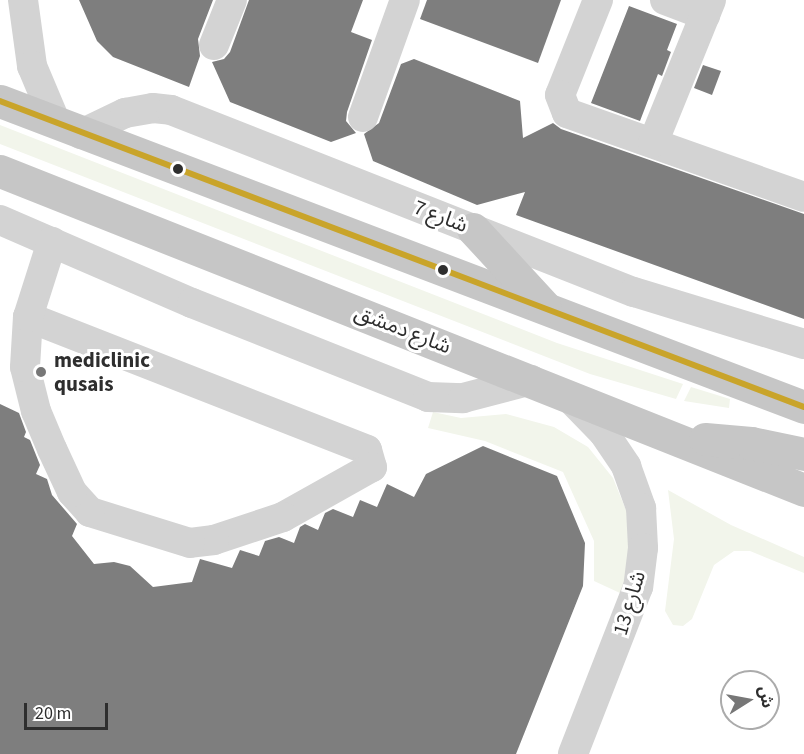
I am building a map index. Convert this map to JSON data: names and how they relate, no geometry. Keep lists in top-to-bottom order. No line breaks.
{"streets":{"main road":["شارع دمشق"],"street":["شارع 7","شارع 13"]},"crossings":[["شارع دمشق","شارع 13"]],"places":["mediclinic qusais"],"scale_bar":"20 m","north":"right"}
